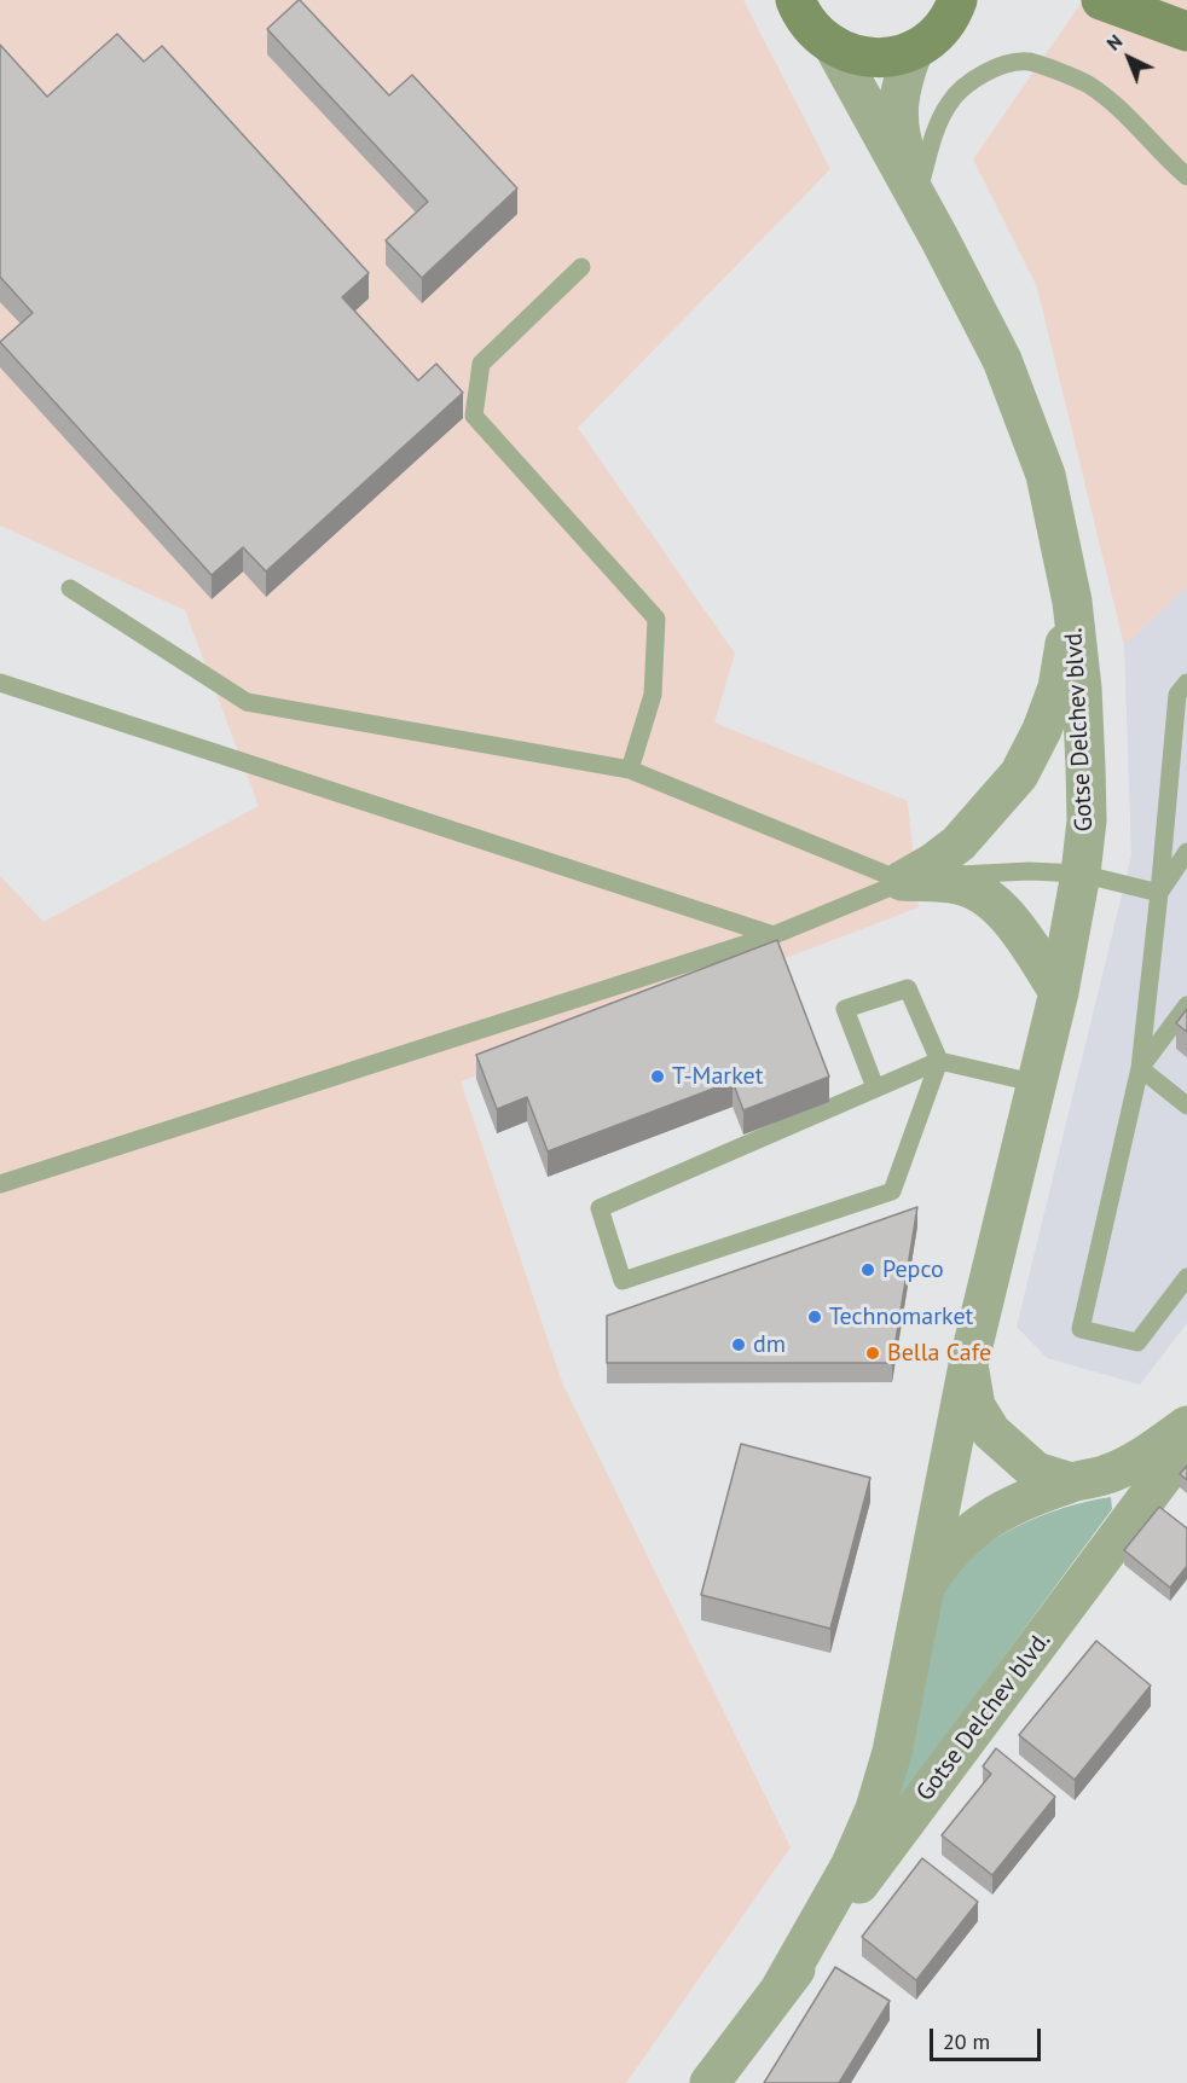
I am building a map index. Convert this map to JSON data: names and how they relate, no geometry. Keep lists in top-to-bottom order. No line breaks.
{"streets":{"street":["Gotse Delchev blvd."]},"places":["T-Market","Pepco","Technomarket","dm","Bella Cafe"],"scale_bar":"20 m","north":"top left"}
